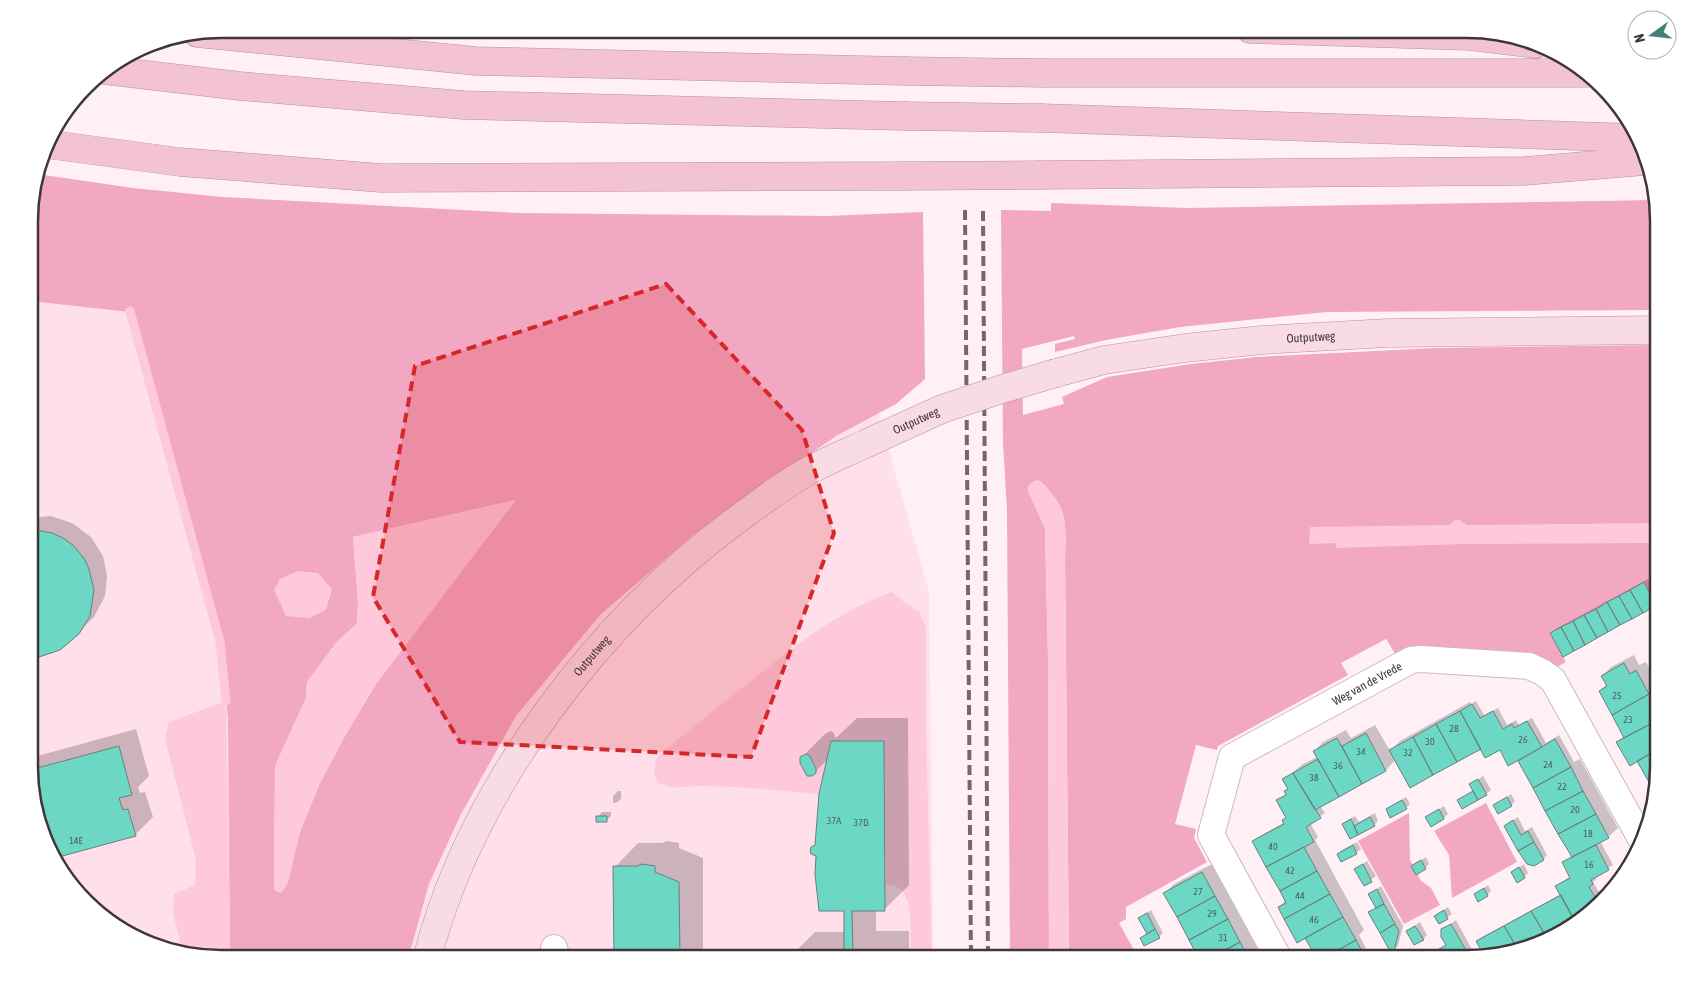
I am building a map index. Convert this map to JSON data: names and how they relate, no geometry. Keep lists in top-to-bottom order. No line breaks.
{"streets":{"main road":["Outputweg"],"street":["Weg van de Vrede"]},"house_numbers":["25","23","28","26","30","34","32","24","36","38","22","20","37A","37D","18","14E","40","16","42","27","44","29","46","31"],"north":"left"}
